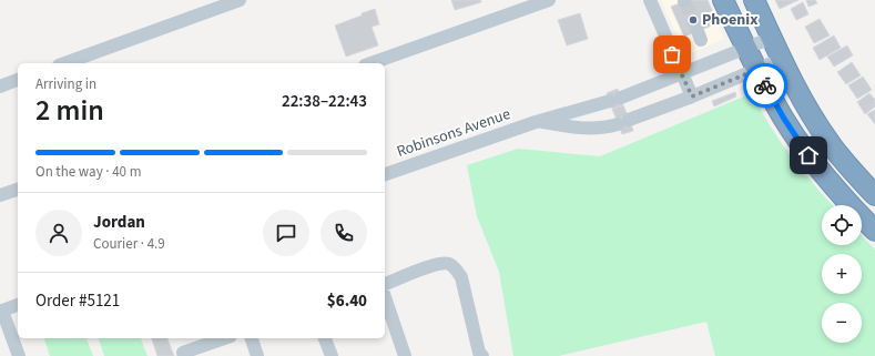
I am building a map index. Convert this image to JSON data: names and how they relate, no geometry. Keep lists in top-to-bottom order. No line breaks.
{"streets":{"street":["Robinsons Avenue"]},"places":["Phoenix"],"page":{"heading":["2 min","Arriving in","22:38–22:43"],"panel":["Jordan","Courier · 4.9","Order #5121","$6.40"],"bar":"On the way · 40 m","map_buttons":["+","−"]}}
